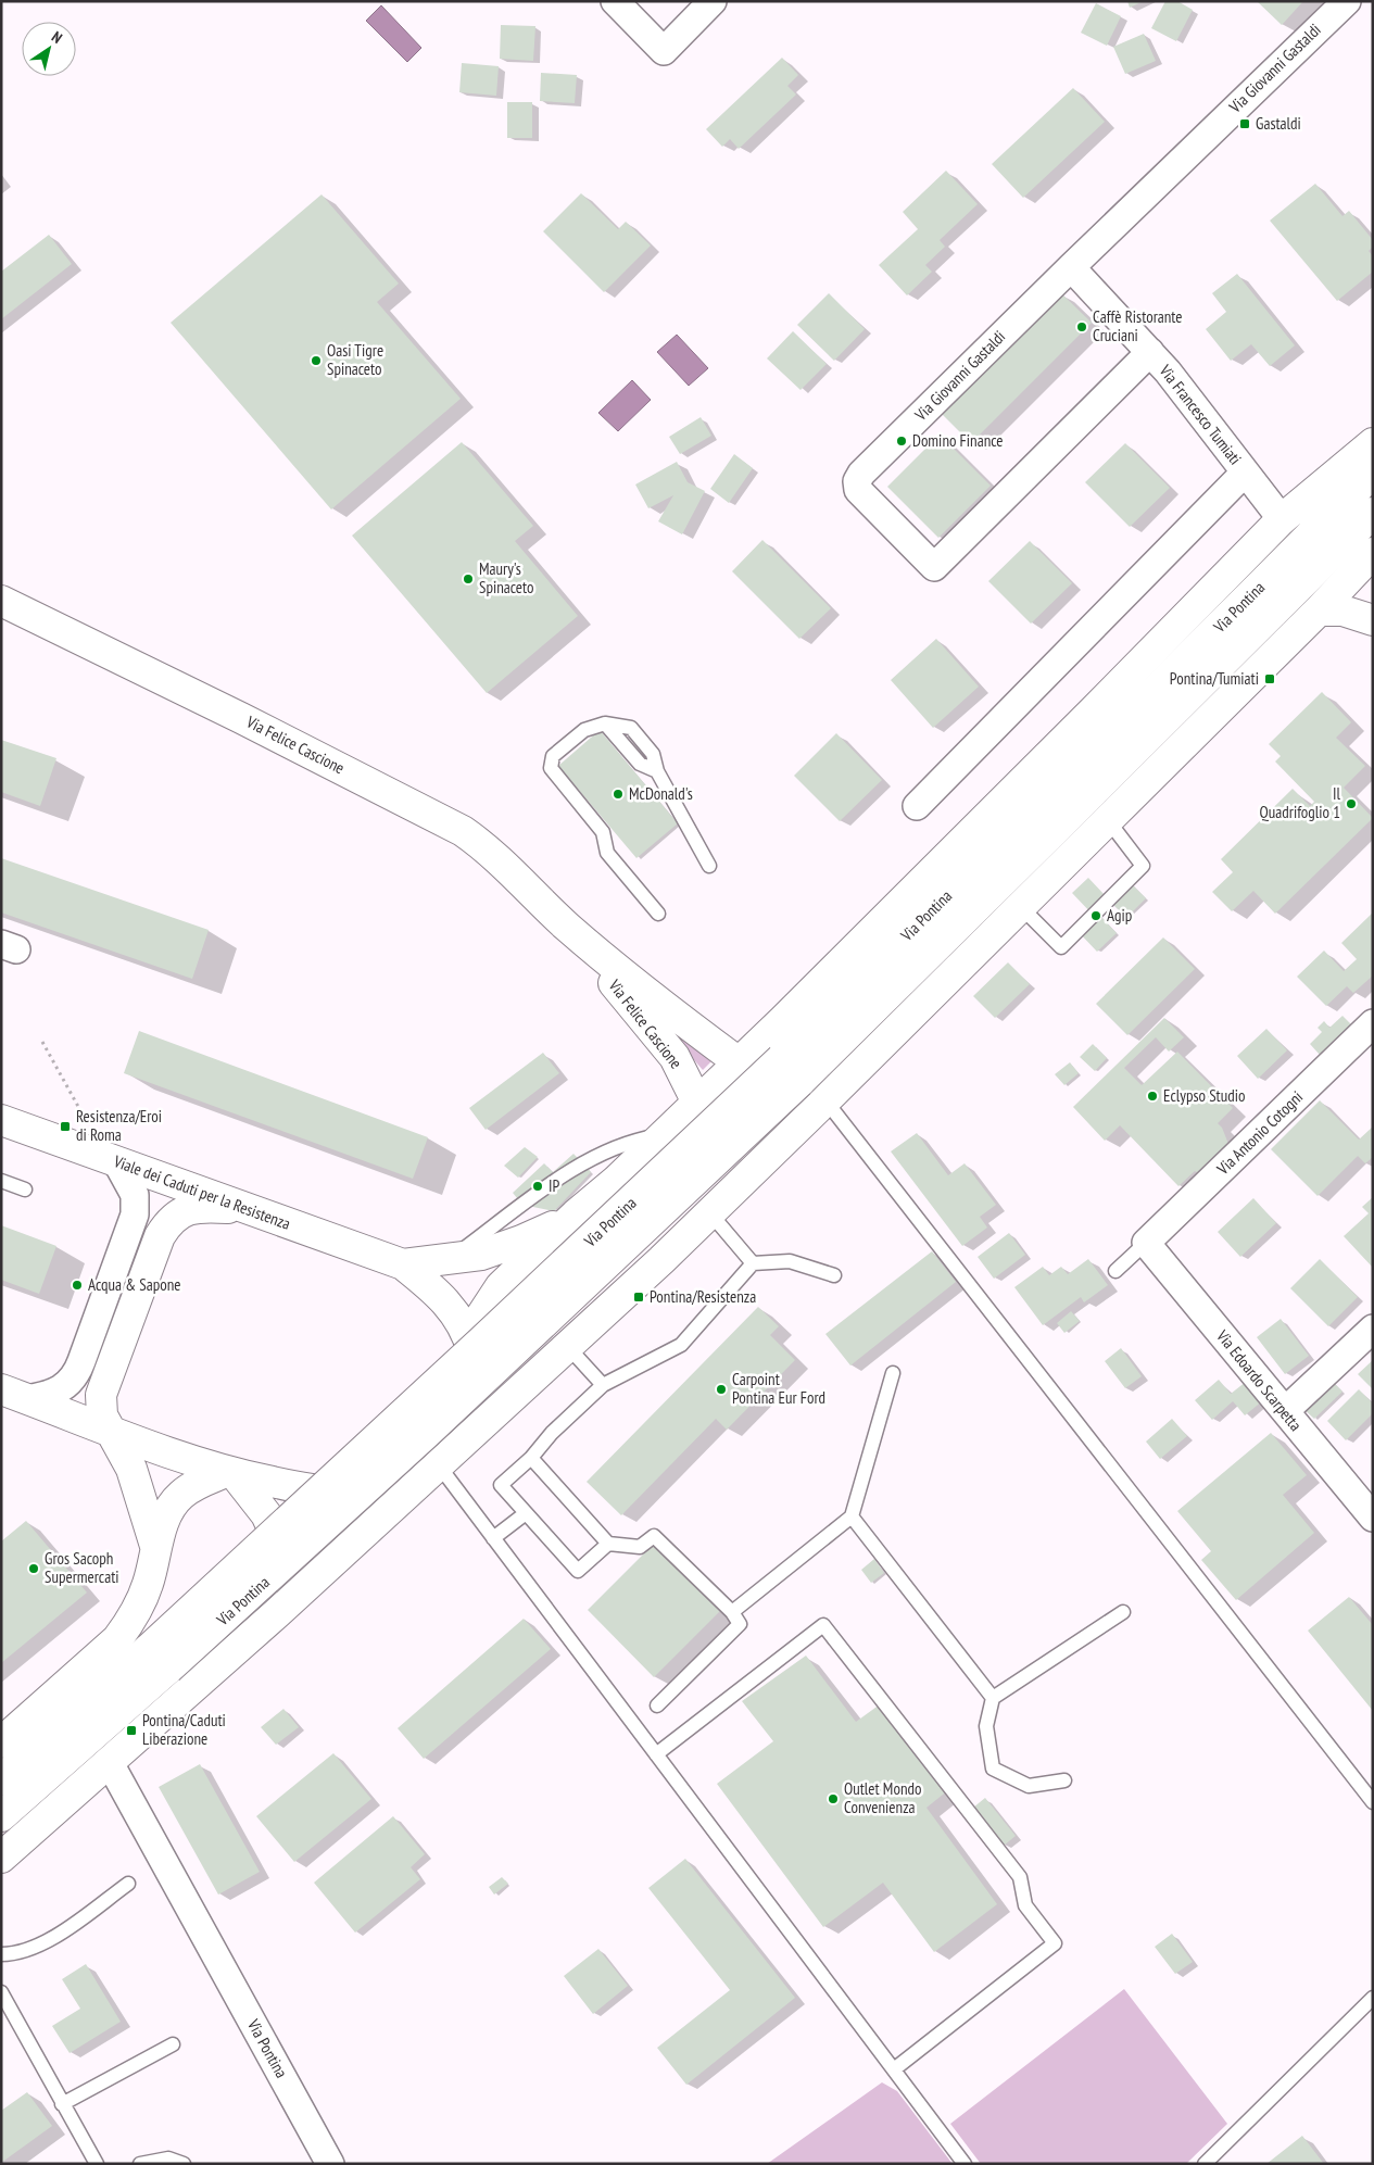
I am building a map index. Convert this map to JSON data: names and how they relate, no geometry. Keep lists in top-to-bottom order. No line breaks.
{"streets":{"main road":["Via Pontina","Via Felice Cascione","Viale dei Caduti per la Resistenza"],"street":["Via Giovanni Gastaldi","Via Francesco Tumiati","Via Antonio Cotogni","Via Edoardo Scarpetta"]},"crossings":[["Via Giovanni Gastaldi","Via Francesco Tumiati"],["Via Francesco Tumiati","Via Pontina"],["Via Pontina","Via Felice Cascione"],["Via Pontina","Viale dei Caduti per la Resistenza"],["Via Antonio Cotogni","Via Edoardo Scarpetta"]],"places":{"transit":["Gastaldi","Pontina/Tumiati","Resistenza/Eroi di Roma","Pontina/Resistenza","Pontina/Caduti Liberazione"],"other":["Caffè Ristorante Cruciani","Oasi Tigre Spinaceto","Domino Finance","Maury's Spinaceto","McDonald's","Il Quadrifoglio 1","Agip","Eclypso Studio","IP","Acqua & Sapone","Carpoint Pontina Eur Ford","Gros Sacoph Supermercati","Outlet Mondo Convenienza"]},"north":"top right"}
